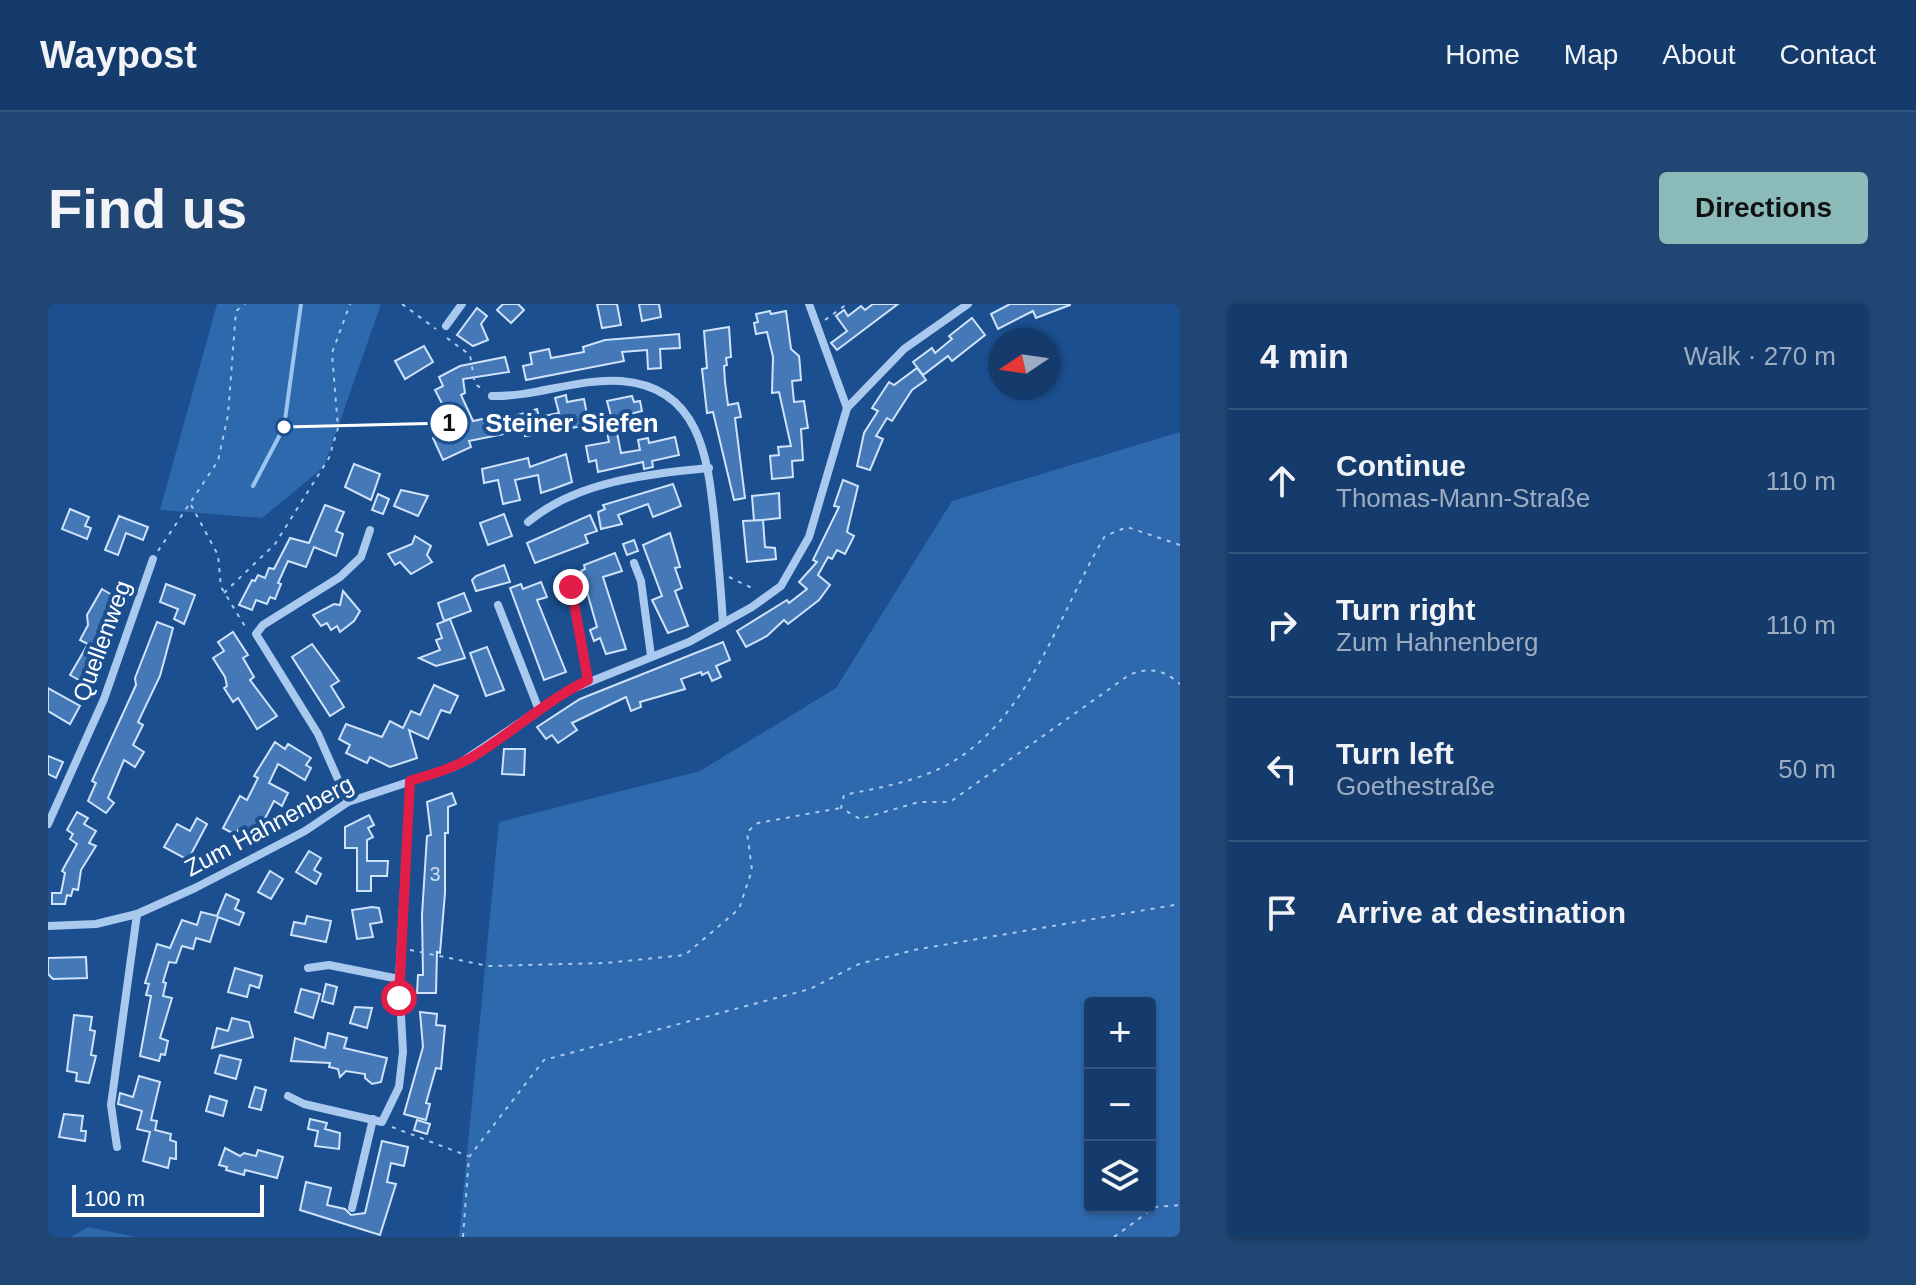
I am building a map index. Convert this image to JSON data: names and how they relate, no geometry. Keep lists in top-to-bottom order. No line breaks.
{"streets":{"street":["Quellenweg","Zum Hahnenberg"]},"places":["Steiner Siefen"],"house_numbers":["3"],"scale_bar":"100 m","north":"left","page":{"header":"Waypost","nav":["Home","Map","About","Contact"],"buttons":"Directions","title":"Find us","heading":["4 min","Walk · 270 m"],"list":[["Continue","Thomas-Mann-Straße","110 m"],["Turn right","Zum Hahnenberg","110 m"],["Turn left","Goethestraße","50 m"],"Arrive at destination"],"map_buttons":["+","−"],"scale":"100 m"}}
